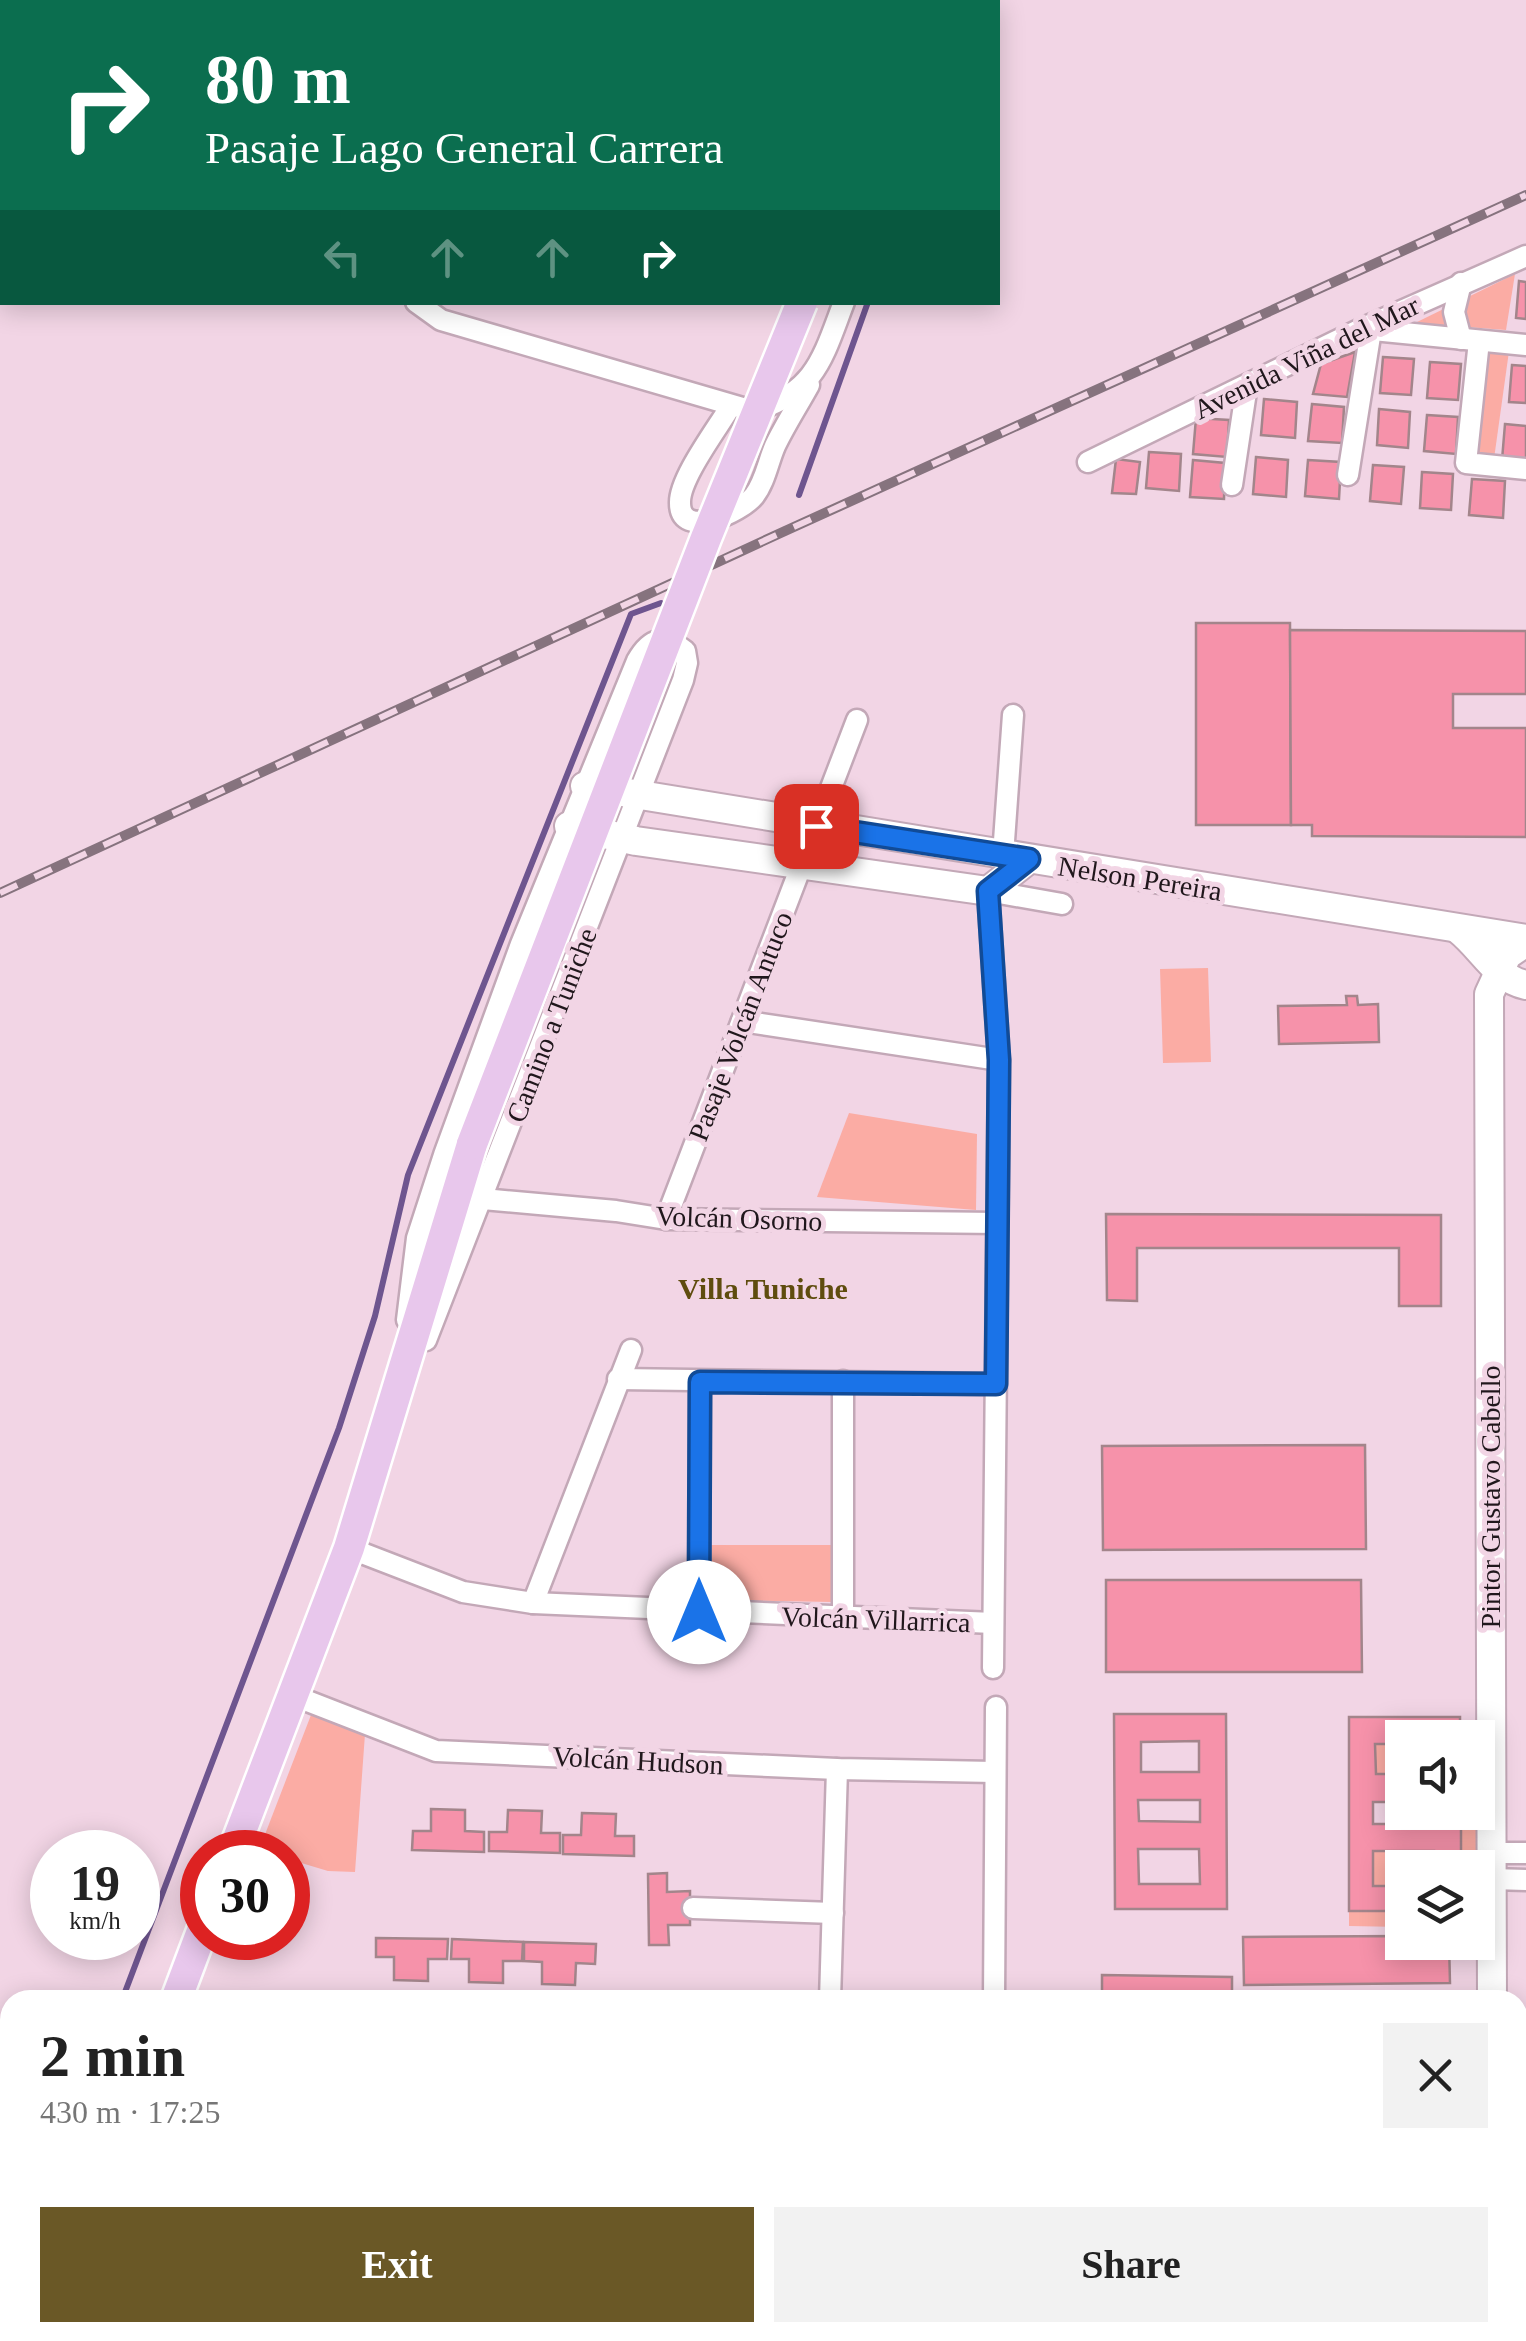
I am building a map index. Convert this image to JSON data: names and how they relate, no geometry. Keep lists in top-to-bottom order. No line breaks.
{"streets":{"main road":["Camino a Tuniche"],"street":["Avenida Viña del Mar","Nelson Pereira","Pasaje Volcán Antuco","Volcán Osorno","Pintor Gustavo Cabello","Volcán Villarrica","Volcán Hudson"]},"crossings":[["Nelson Pereira","Camino a Tuniche"],["Nelson Pereira","Pasaje Volcán Antuco"],["Nelson Pereira","Volcán Villarrica"],["Camino a Tuniche","Volcán Osorno"],["Camino a Tuniche","Volcán Villarrica"],["Camino a Tuniche","Volcán Hudson"],["Pasaje Volcán Antuco","Volcán Osorno"],["Volcán Osorno","Volcán Villarrica"]],"districts":["Villa Tuniche"],"page":{"turn":["80 m","Pasaje Lago General Carrera"],"speed":"19 km/h","limit":"30","heading":["2 min","430 m · 17:25"],"buttons":["Exit","Share"]}}
